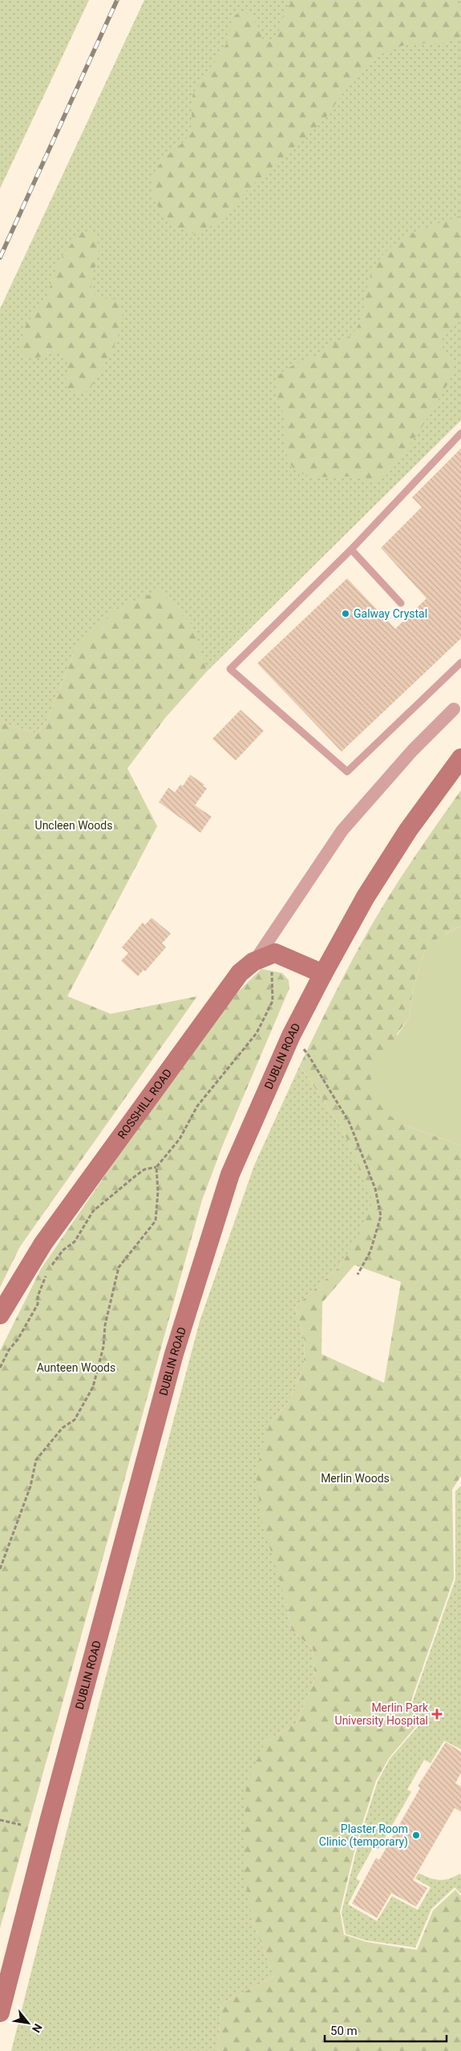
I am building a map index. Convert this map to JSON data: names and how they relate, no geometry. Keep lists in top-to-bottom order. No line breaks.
{"streets":{"main road":["DUBLIN ROAD","ROSSHILL ROAD"]},"parks":["Uncleen Woods","Aunteen Woods","Merlin Woods"],"places":{"other":["Galway Crystal","Plaster Room Clinic (temporary)"],"health":["Merlin Park University Hospital"]},"scale_bar":"50 m","north":"bottom right"}
